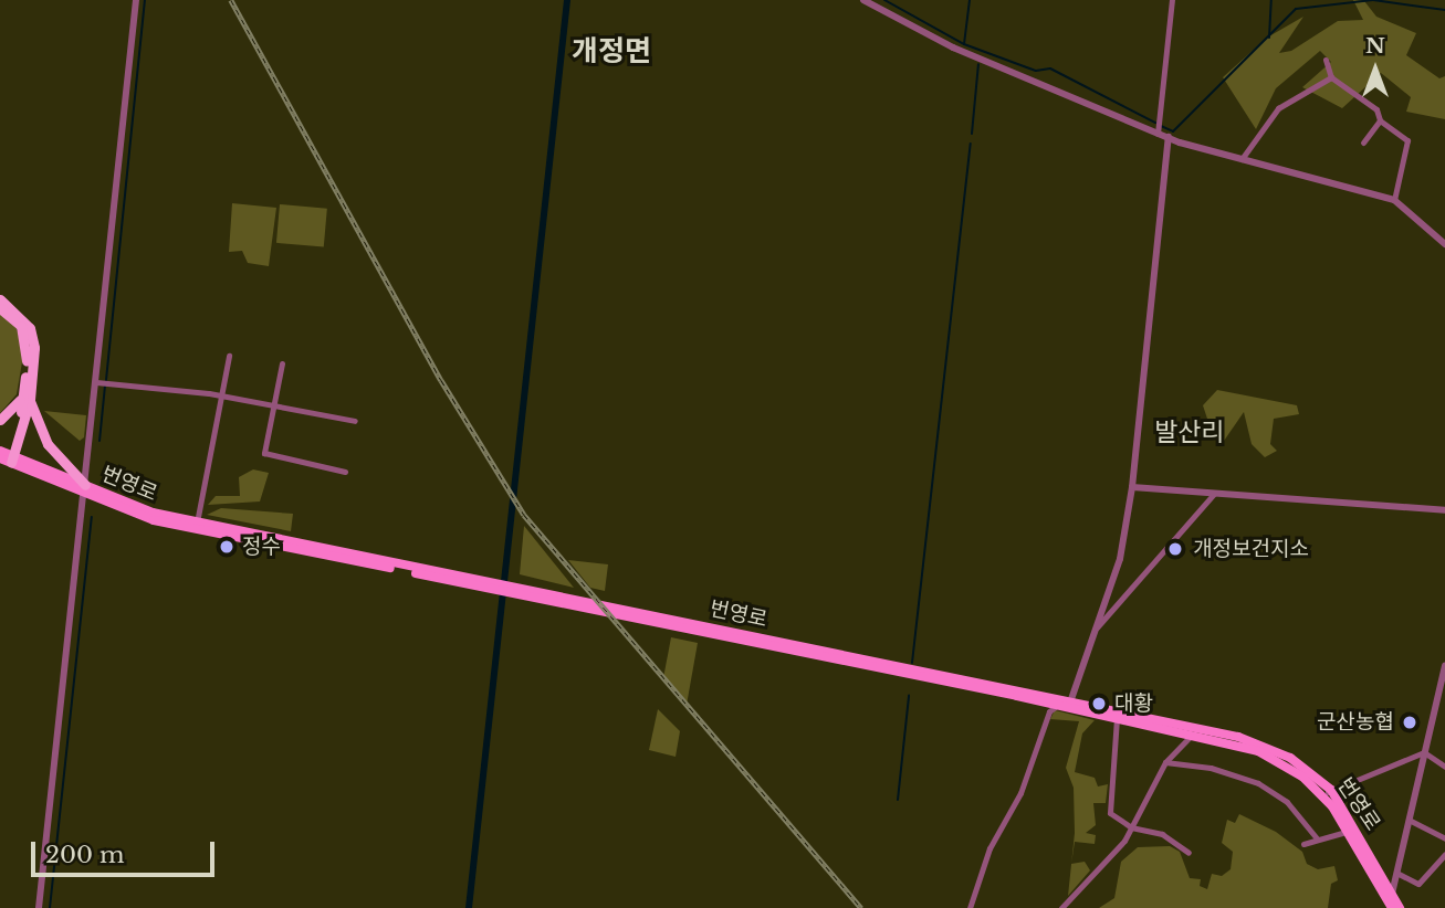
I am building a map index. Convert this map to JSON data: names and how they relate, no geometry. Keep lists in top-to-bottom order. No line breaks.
{"streets":{"main road":["번영로"]},"districts":["개정면","발산리"],"places":["정수","개정보건지소","대황","군산농협"],"scale_bar":"200 m","north":"top"}
